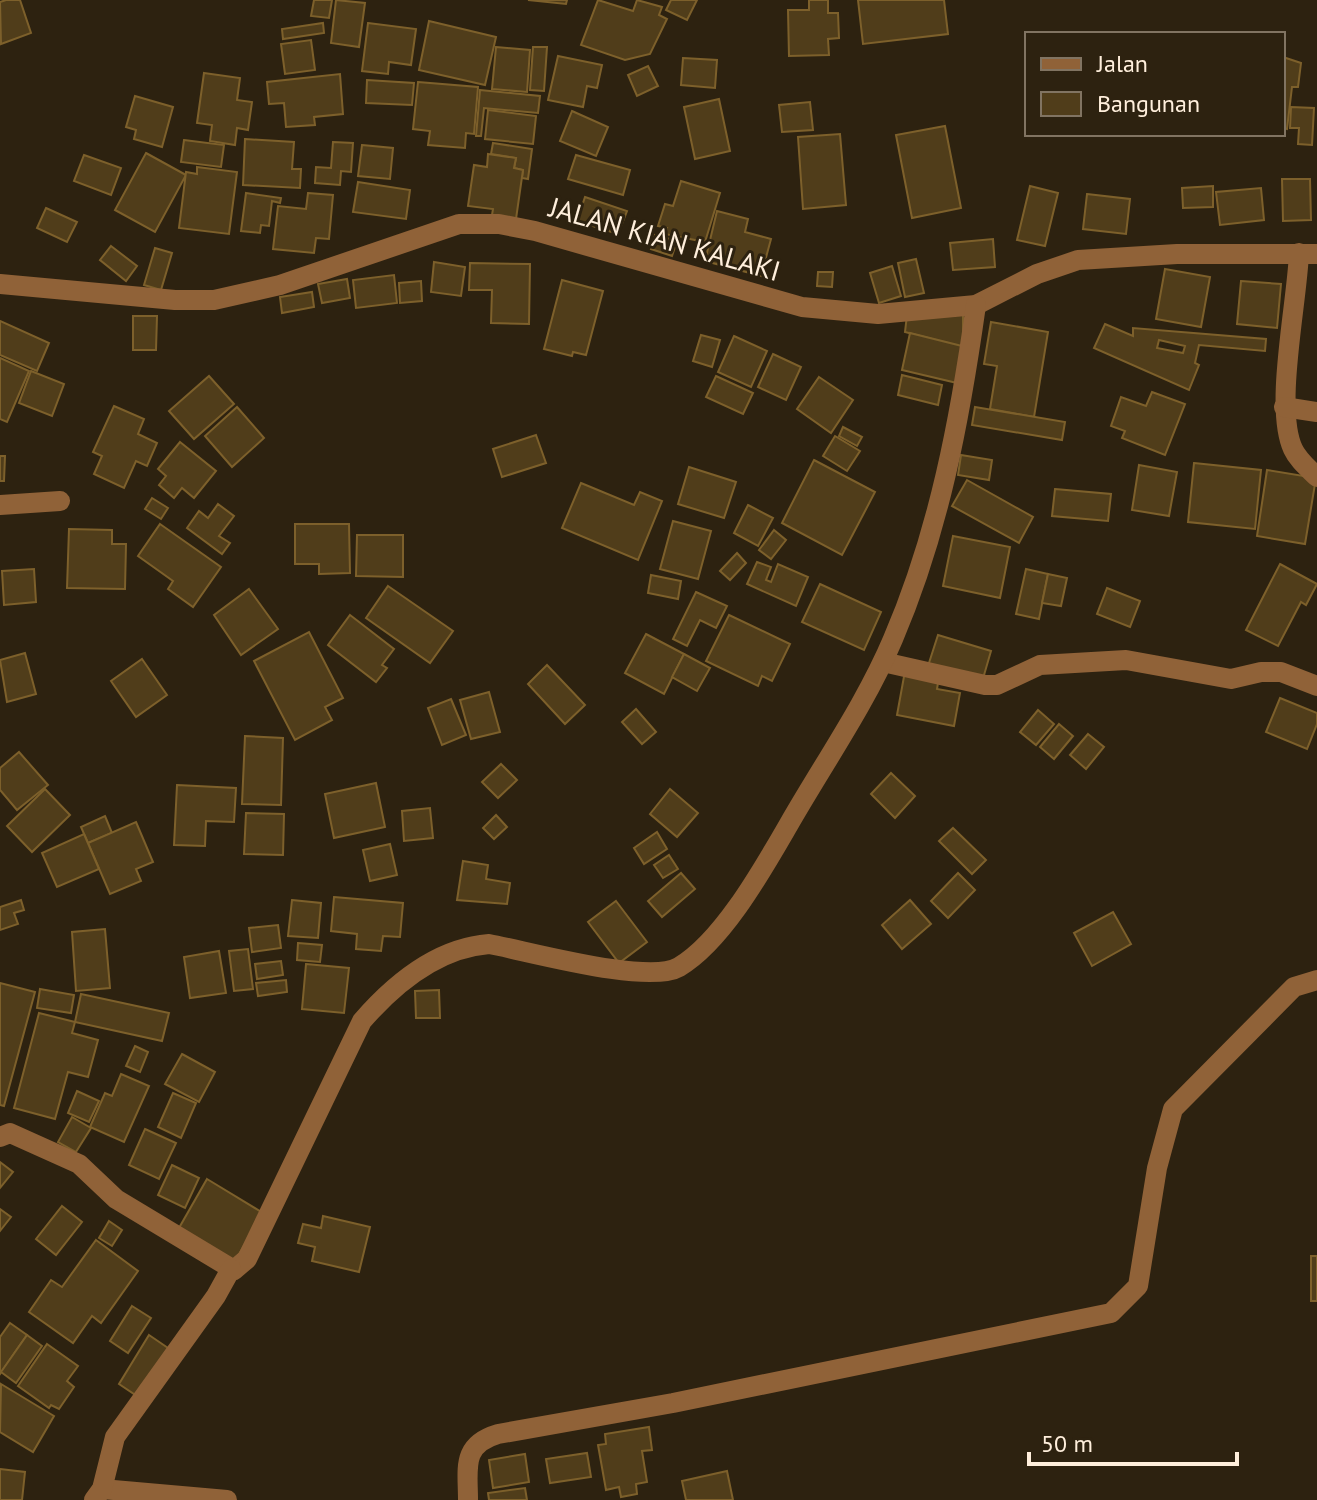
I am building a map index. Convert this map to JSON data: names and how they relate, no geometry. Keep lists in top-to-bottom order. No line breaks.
{"streets":{"street":["JALAN KIAN KALAKI"]},"legend":["Jalan","Bangunan"],"scale_bar":"50 m"}
